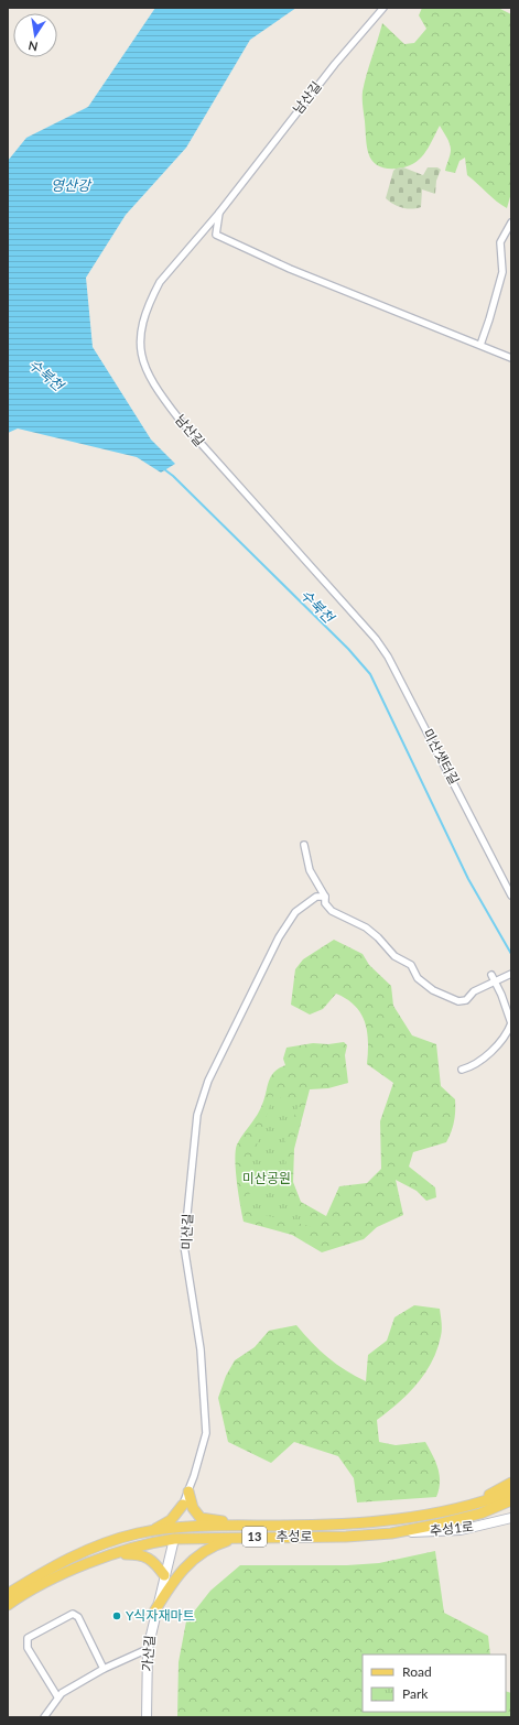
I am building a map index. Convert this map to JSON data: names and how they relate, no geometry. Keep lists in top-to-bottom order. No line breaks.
{"streets":{"main road":["13","추성로"],"street":["남산길","미산샛터길","미산길","추성1로","가산길"]},"crossings":[["남산길","미산샛터길"],["미산길","추성로"],["미산길","가산길"],["추성1로","추성로"],["추성로","가산길"]],"water":["영산강","수북천"],"parks":["미산공원"],"places":["Y식자재마트"],"legend":["Road","Park"],"north":"bottom"}
